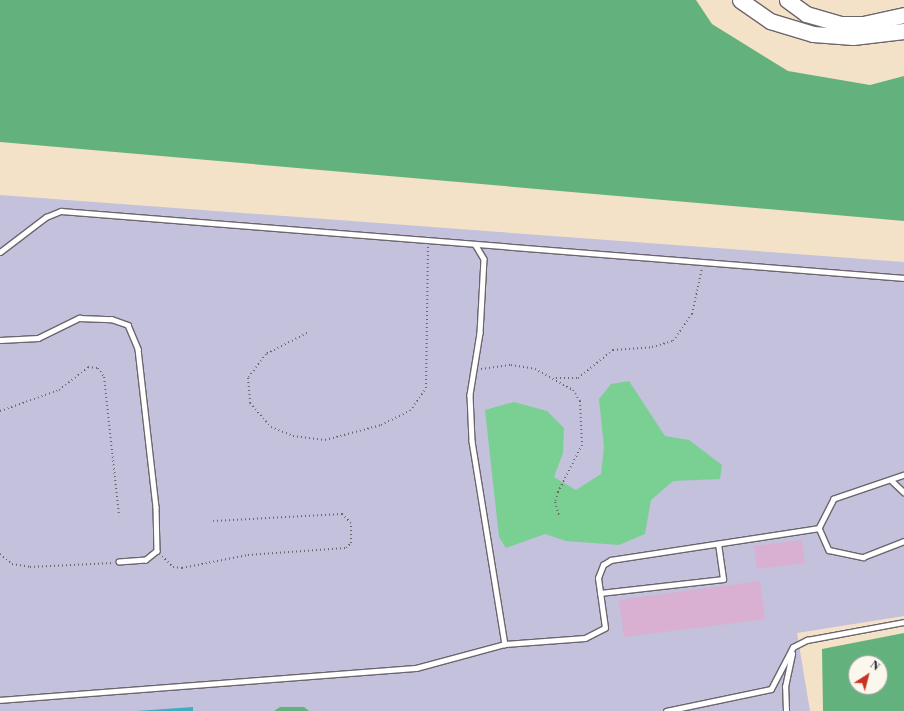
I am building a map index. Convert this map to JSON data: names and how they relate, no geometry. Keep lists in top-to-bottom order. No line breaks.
{"north":"top right"}
